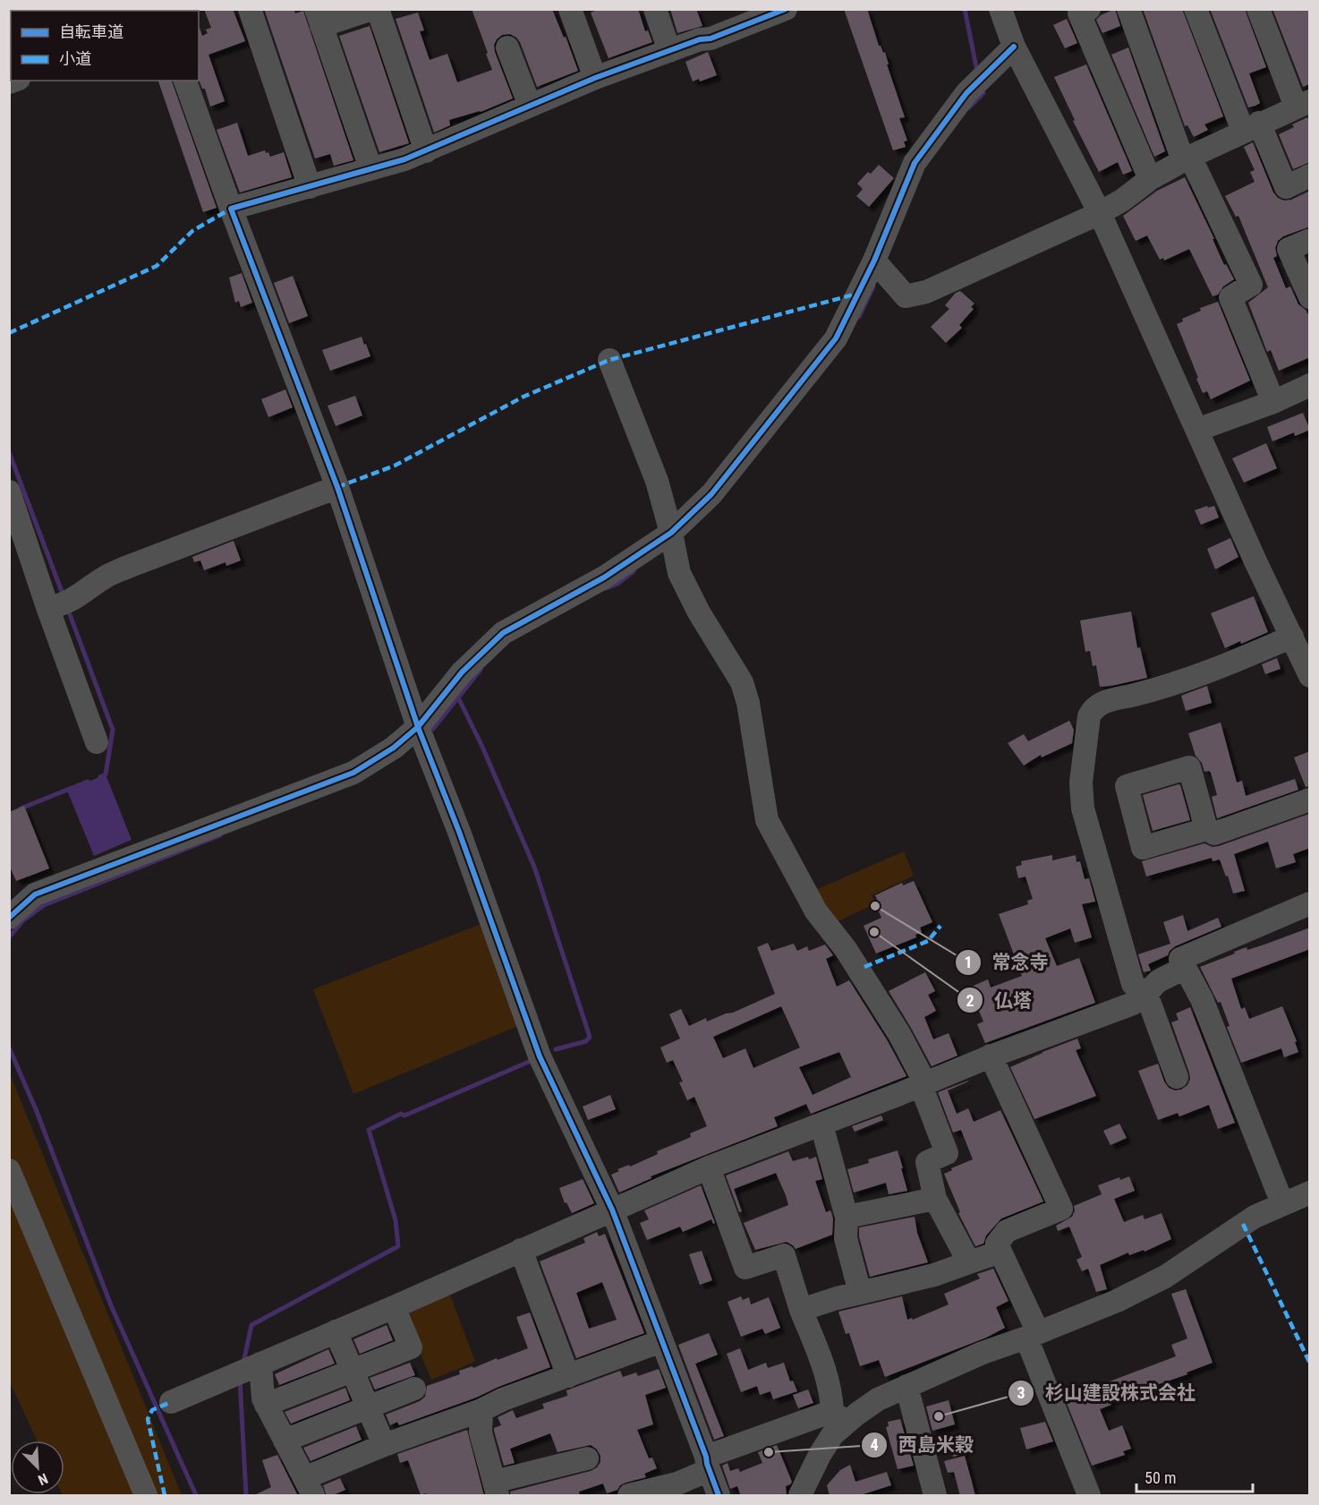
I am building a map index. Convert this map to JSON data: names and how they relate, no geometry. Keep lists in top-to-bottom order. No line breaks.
{"places":["常念寺","仏塔","杉山建設株式会社","西島米穀"],"legend":["自転車道","小道"],"scale_bar":"50 m","north":"bottom right"}
